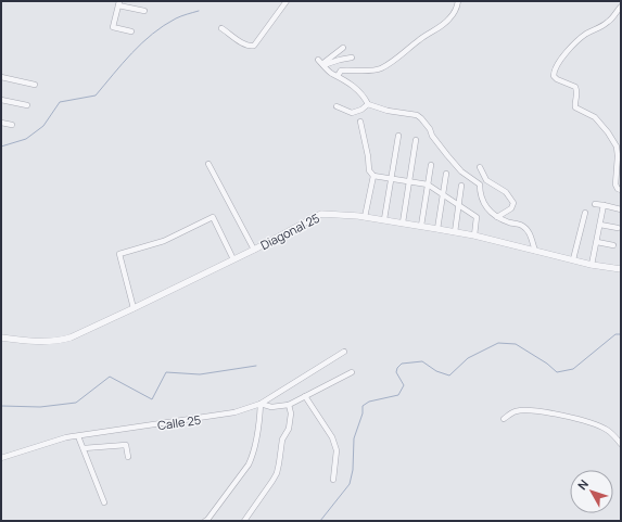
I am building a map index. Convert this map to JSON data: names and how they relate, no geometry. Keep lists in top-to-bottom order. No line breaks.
{"streets":{"street":["Diagonal 25","Calle 25"]},"north":"top left"}
